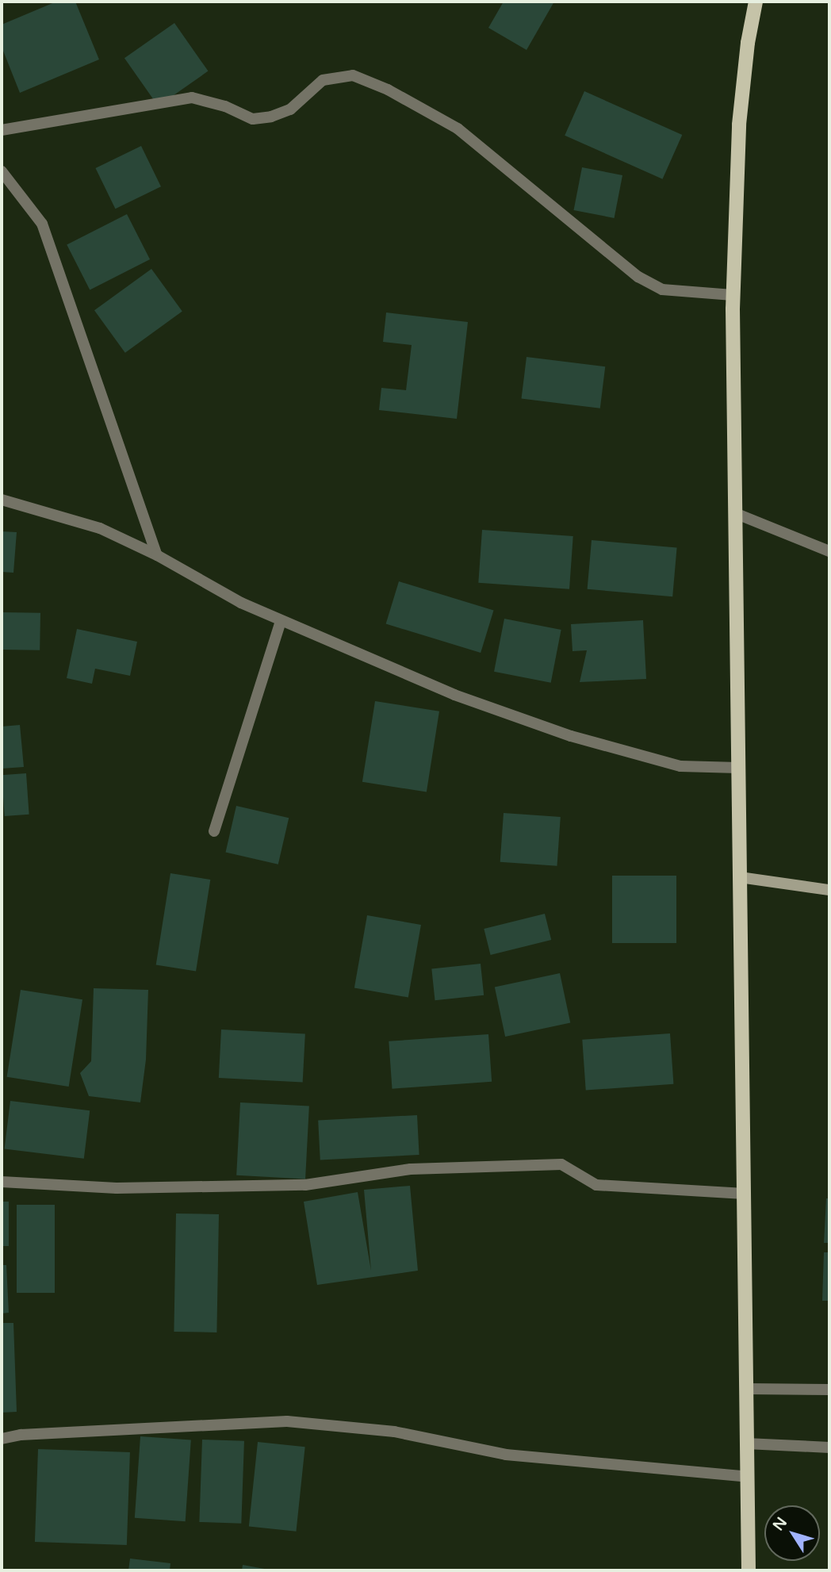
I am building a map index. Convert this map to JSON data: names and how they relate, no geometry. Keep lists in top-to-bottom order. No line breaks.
{"north":"top left"}
